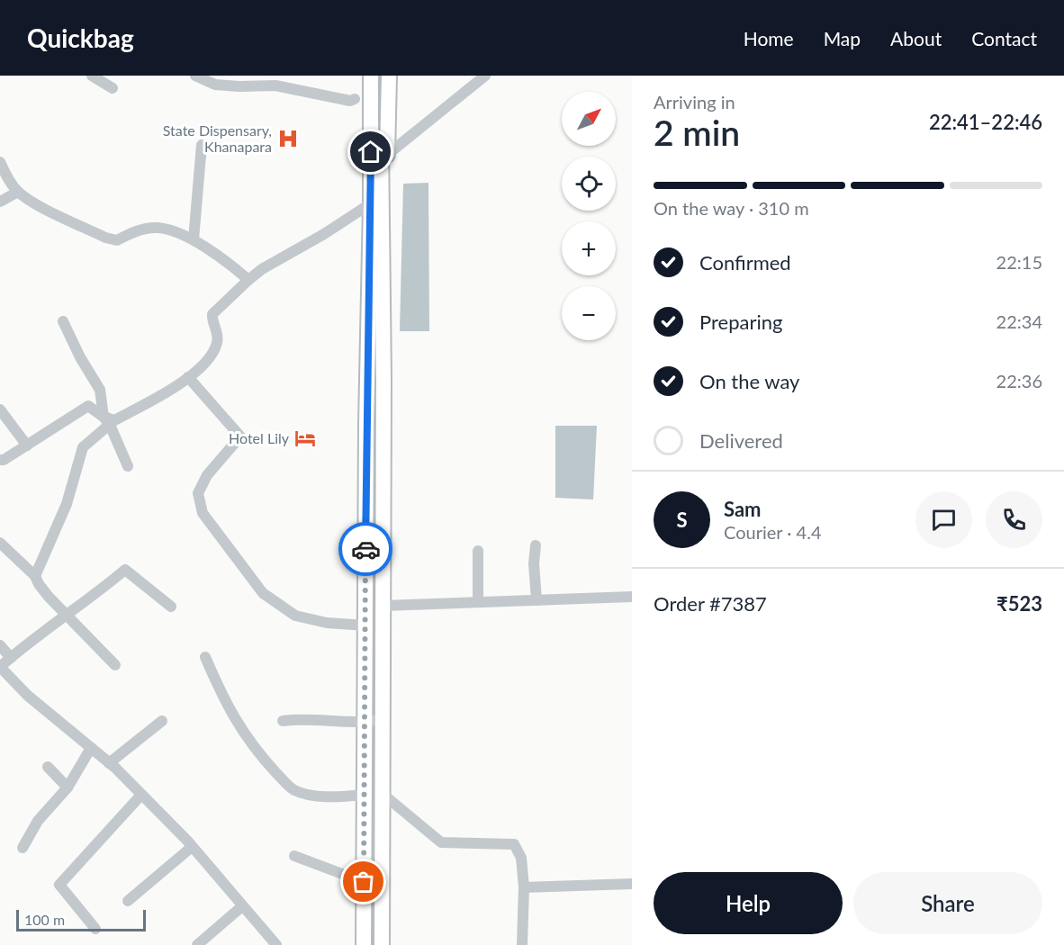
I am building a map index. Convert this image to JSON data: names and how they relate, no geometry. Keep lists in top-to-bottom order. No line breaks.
{"places":{"hospital":["State Dispensary, Khanapara"],"hotel":["Hotel Lily"]},"scale_bar":"100 m","north":"top right","page":{"header":"Quickbag","nav":["Home","Map","About","Contact"],"heading":["2 min","Arriving in","22:41–22:46"],"panel":["Sam","Courier · 4.4","Order #7387","₹523"],"map_buttons":["+","−"],"bar":"On the way · 310 m","list":[["Confirmed","22:15"],["Preparing","22:34"],["On the way","22:36"],"Delivered"],"round":"S","buttons":["Help","Share"],"scale":"100 m"}}
